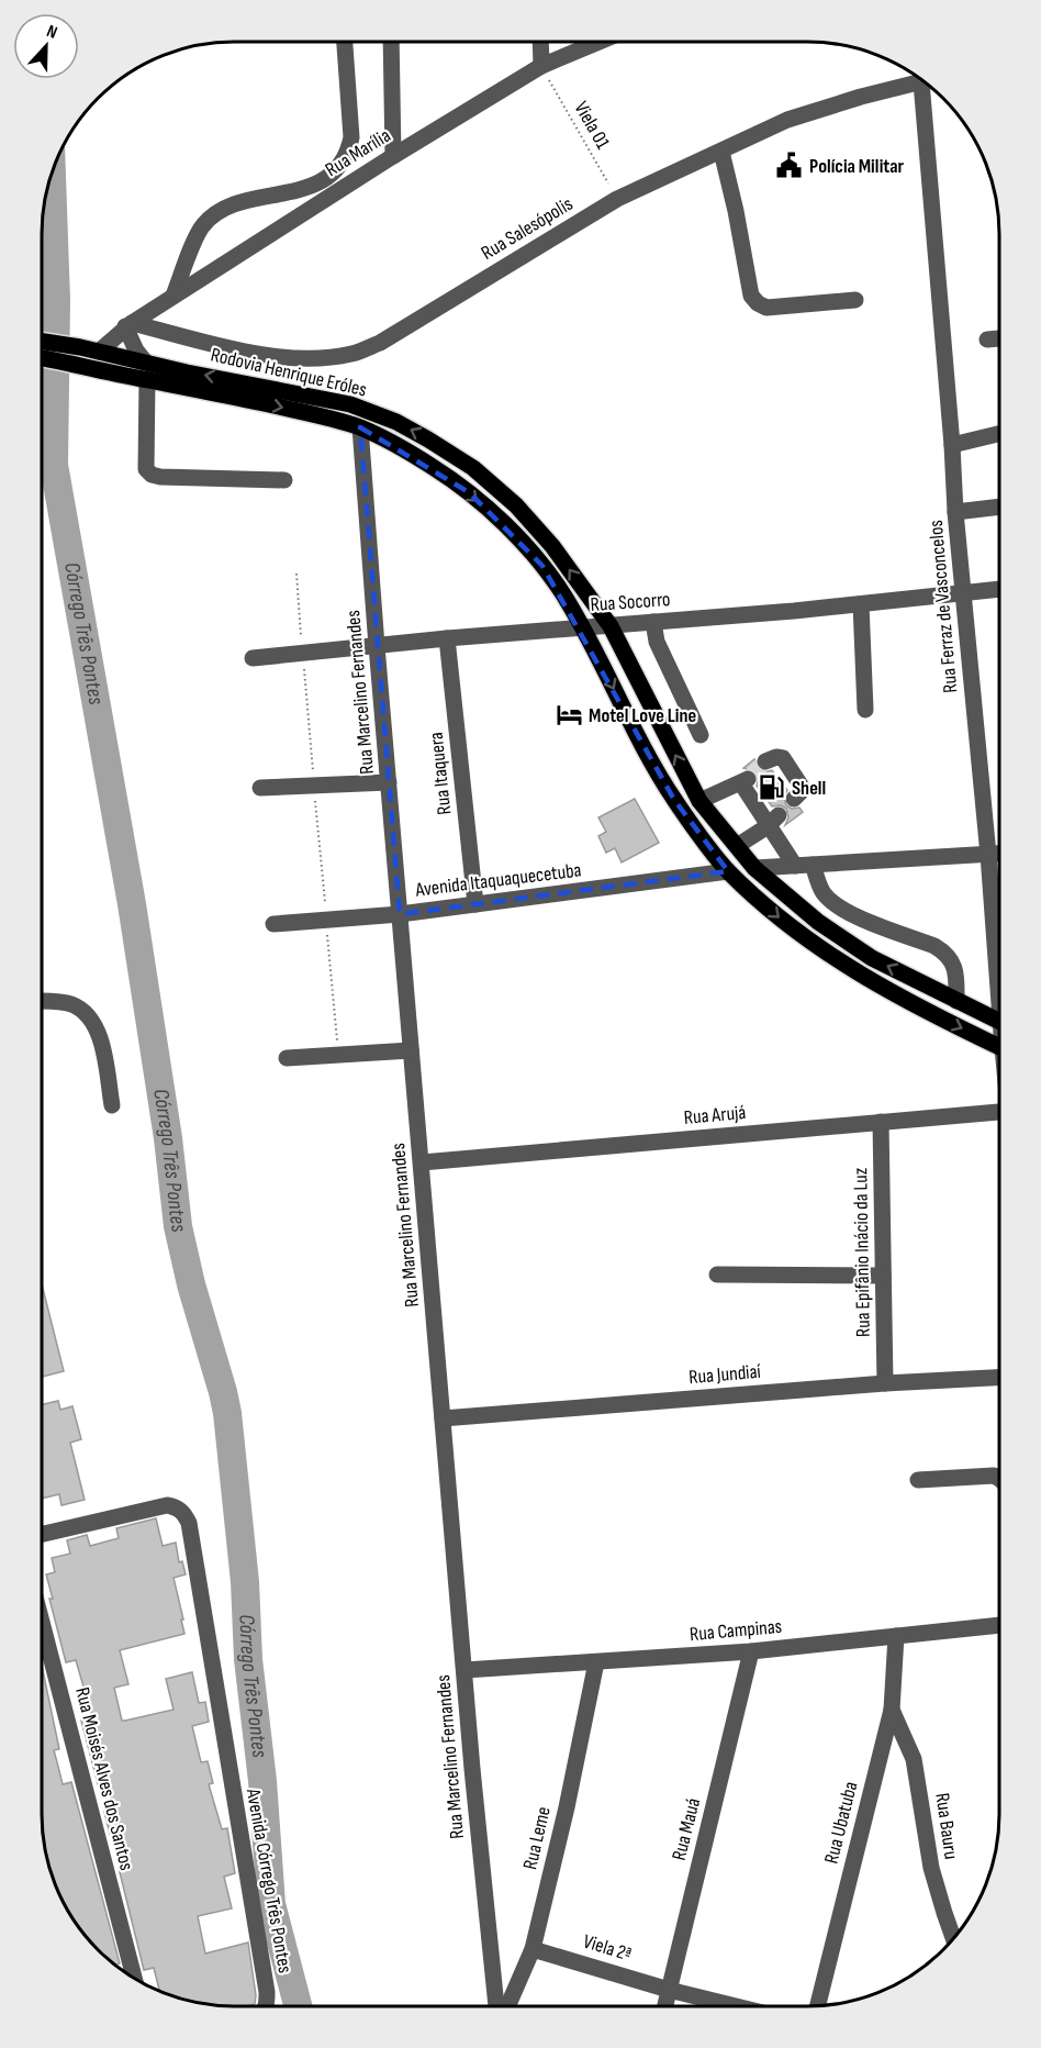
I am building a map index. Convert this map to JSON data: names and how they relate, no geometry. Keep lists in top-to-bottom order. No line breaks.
{"streets":{"main road":["Rodovia Henrique Eróles"],"street":["Rua Marília","Rua Salesópolis","Rua Socorro","Rua Ferraz de Vasconcelos","Rua Marcelino Fernandes","Rua Itaquera","Avenida Itaquaquecetuba","Rua Arujá","Rua Epifânio Inácio da Luz","Rua Jundiaí","Rua Campinas","Rua Moisés Alves dos Santos","Rua Ubatuba","Rua Bauru","Rua Mauá","Rua Leme","Avenida Córrego Três Pontes","Viela 2ª"],"path":["Viela 01"]},"crossings":[["Viela 01","Rua Marília"],["Viela 01","Rua Salesópolis"],["Rua Marília","Rua Salesópolis"],["Rua Marília","Rodovia Henrique Eróles"],["Rodovia Henrique Eróles","Rua Socorro"],["Rodovia Henrique Eróles","Rua Marcelino Fernandes"],["Rodovia Henrique Eróles","Avenida Itaquaquecetuba"],["Rua Socorro","Rua Ferraz de Vasconcelos"],["Rua Socorro","Rua Marcelino Fernandes"],["Rua Socorro","Rua Itaquera"],["Rua Marcelino Fernandes","Avenida Itaquaquecetuba"],["Rua Marcelino Fernandes","Rua Arujá"],["Rua Marcelino Fernandes","Rua Jundiaí"],["Rua Marcelino Fernandes","Rua Campinas"],["Rua Itaquera","Avenida Itaquaquecetuba"],["Rua Arujá","Rua Epifânio Inácio da Luz"],["Rua Epifânio Inácio da Luz","Rua Jundiaí"],["Rua Campinas","Rua Ubatuba"],["Rua Campinas","Rua Mauá"],["Rua Campinas","Rua Leme"],["Rua Ubatuba","Rua Bauru"],["Rua Mauá","Viela 2ª"],["Rua Leme","Viela 2ª"]],"water":["Córrego Três Pontes"],"places":{"public building":["Polícia Militar"],"hotel":["Motel Love Line"],"fuel station":["Shell"]},"north":"top"}
